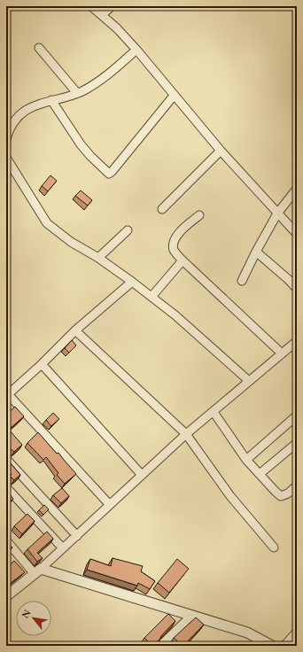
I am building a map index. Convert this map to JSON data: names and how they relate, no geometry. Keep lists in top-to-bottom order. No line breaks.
{"north":"top left"}
